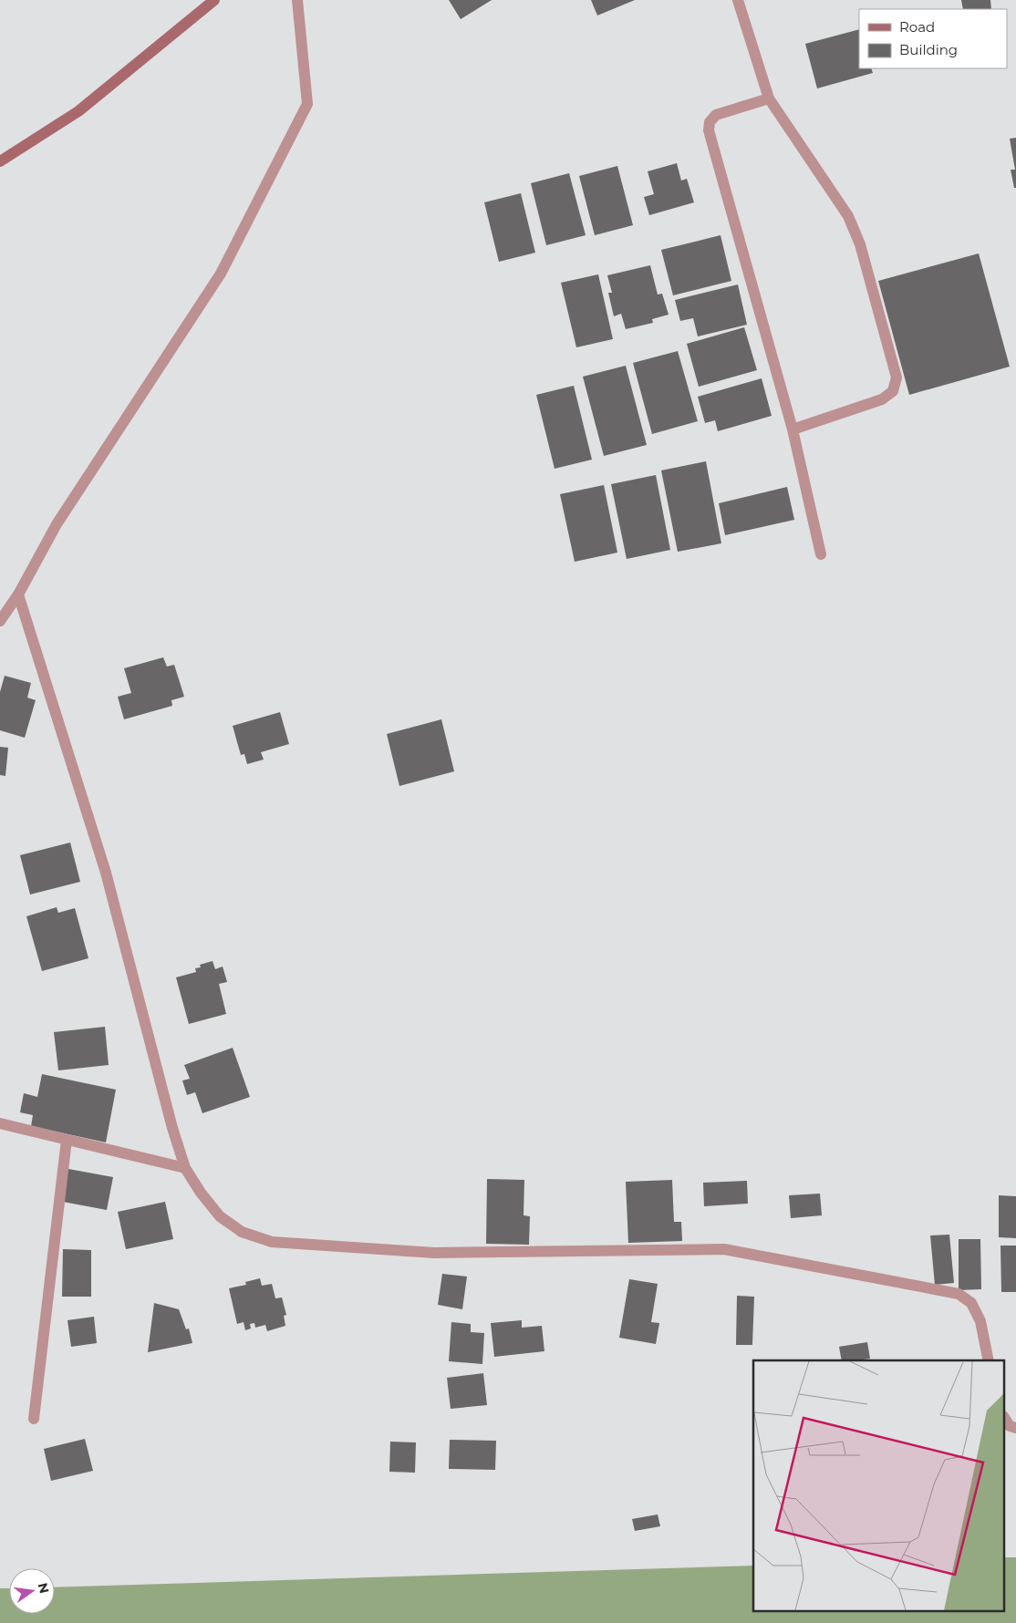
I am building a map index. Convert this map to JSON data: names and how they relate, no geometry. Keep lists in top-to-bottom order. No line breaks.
{"legend":["Road","Building"],"north":"right"}
